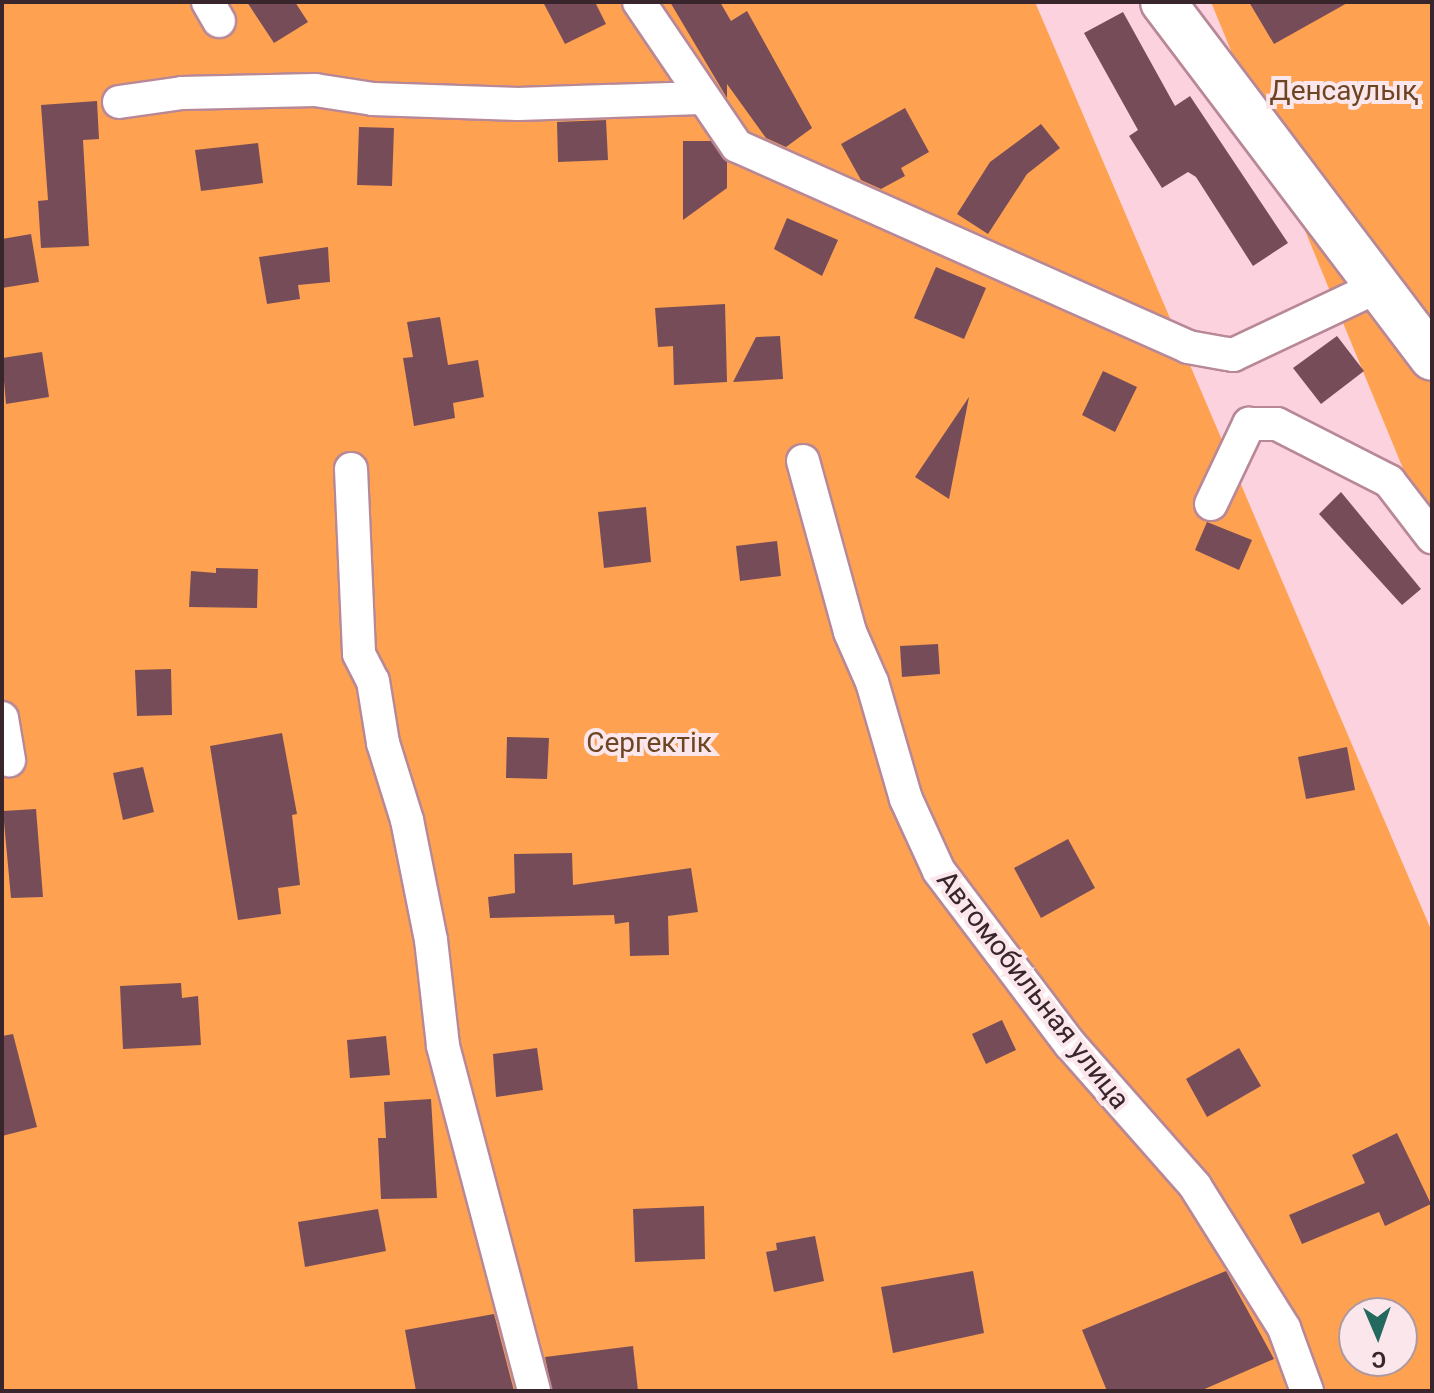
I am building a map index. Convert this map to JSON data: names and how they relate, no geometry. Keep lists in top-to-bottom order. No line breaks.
{"streets":{"street":["Автомобильная улица"]},"parks":["Денсаулық","Сергектік"],"north":"bottom"}
